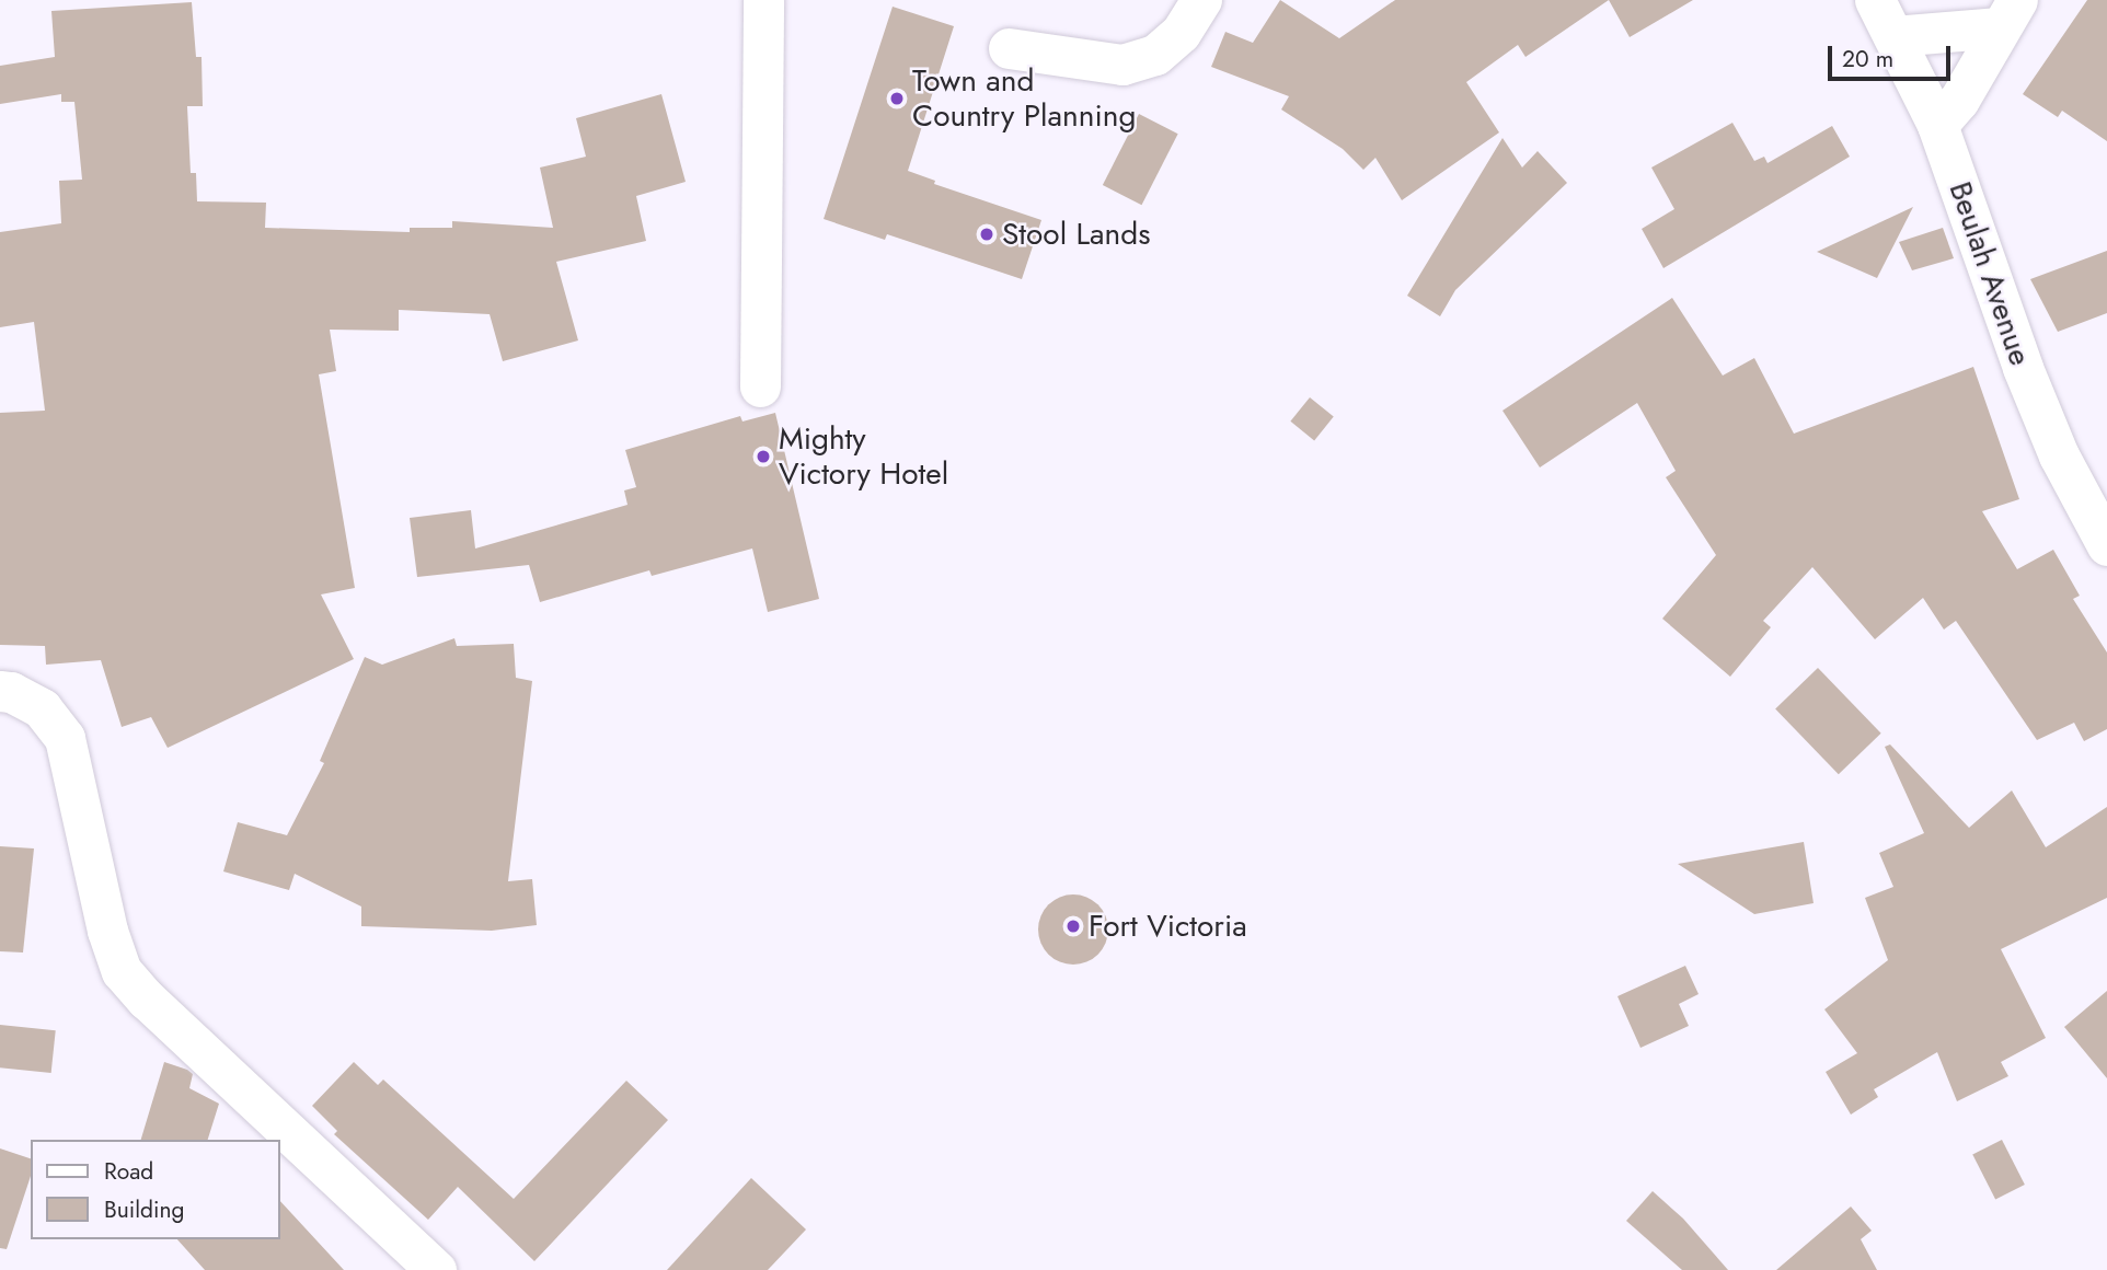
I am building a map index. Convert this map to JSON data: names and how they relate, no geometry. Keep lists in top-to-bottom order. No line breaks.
{"streets":{"street":["Beulah Avenue"]},"places":["Town and Country Planning","Stool Lands","Mighty Victory Hotel","Fort Victoria"],"legend":["Road","Building"],"scale_bar":"20 m"}
